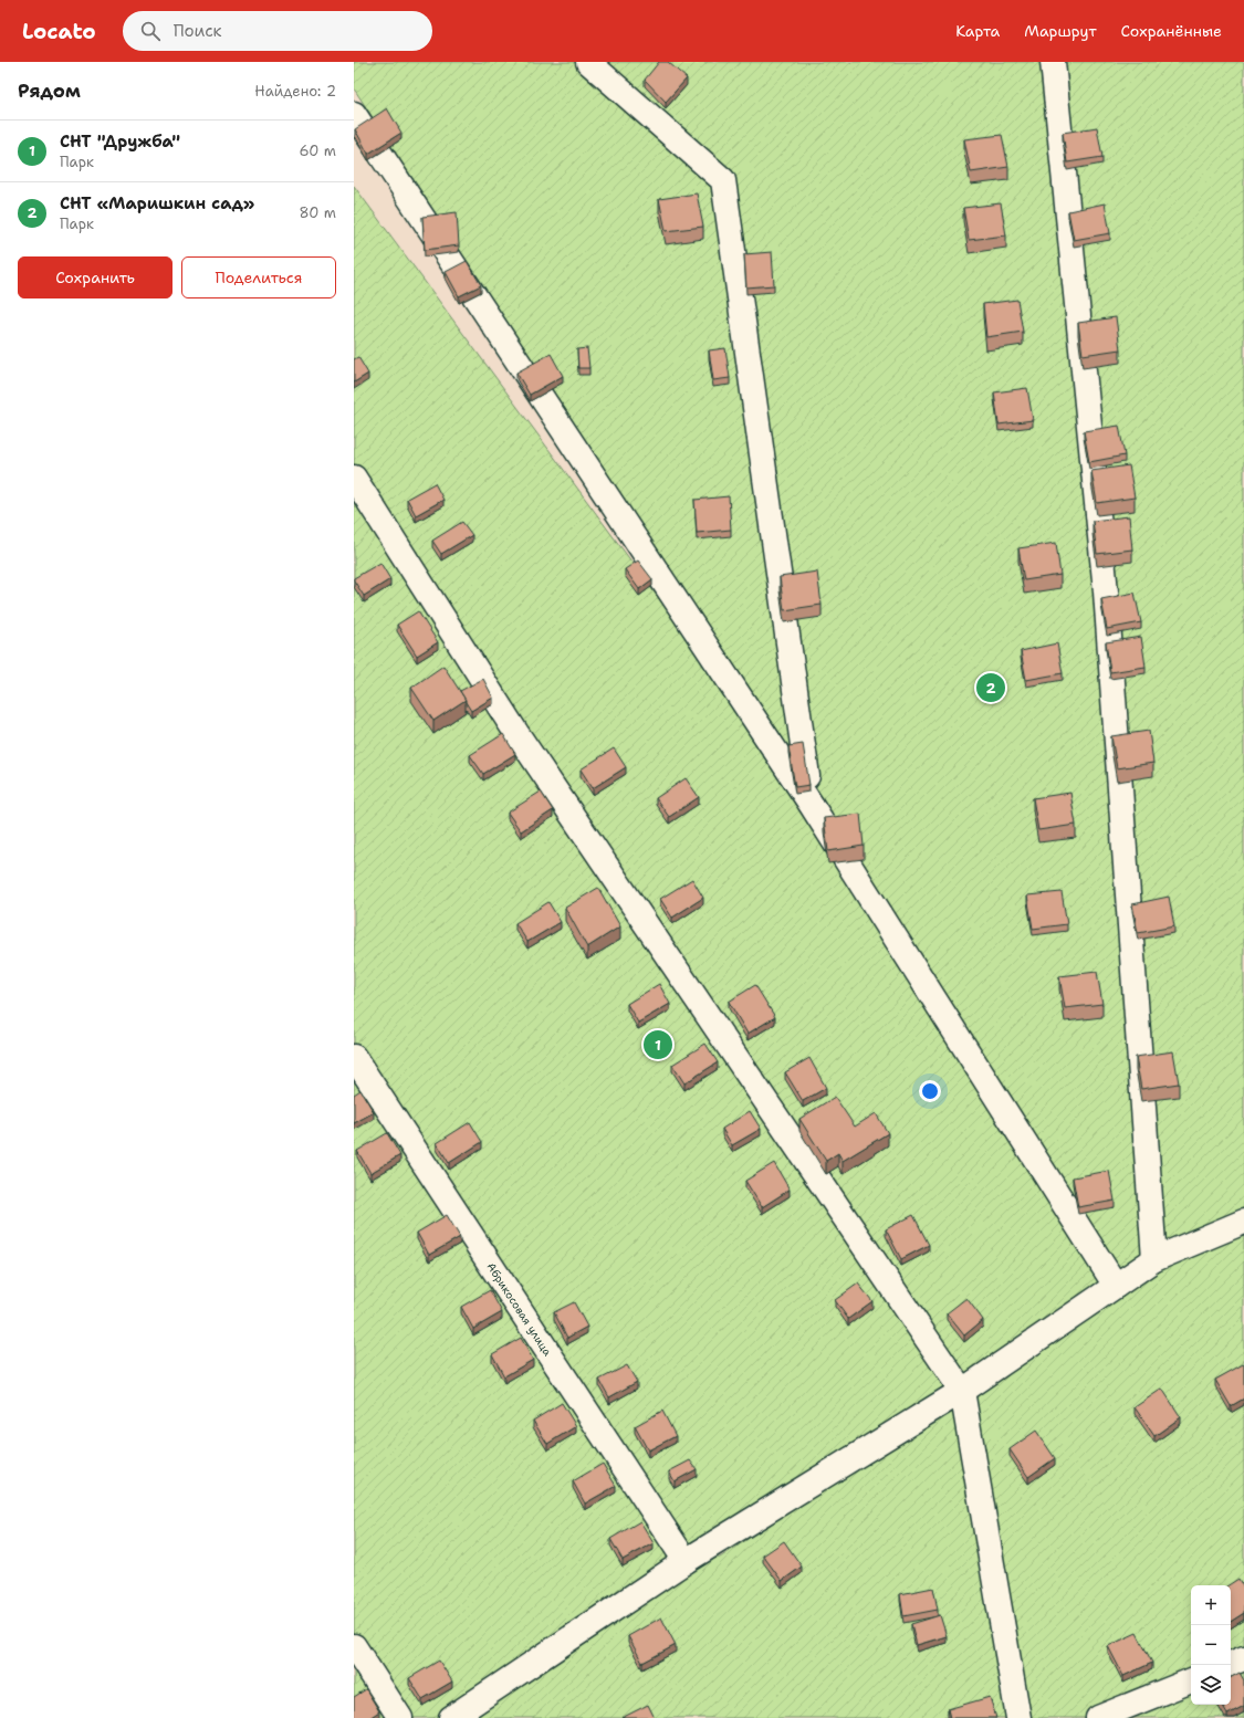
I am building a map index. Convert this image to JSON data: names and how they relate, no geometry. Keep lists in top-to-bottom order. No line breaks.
{"streets":{"lane":["Абрикосовая улица"]},"page":{"header":"Locato","search":"Поиск","nav":["Карта","Маршрут","Сохранённые"],"heading":["Рядом","Найдено: 2"],"list":[{"mark":"1","name":"СНТ \"Дружба\"","note":"Парк","value":"60 m"},{"mark":"2","name":"СНТ «Маришкин сад»","note":"Парк","value":"80 m"}],"buttons":["Сохранить","Поделиться"],"pins":["2","1"],"map_buttons":["+","−"]}}
